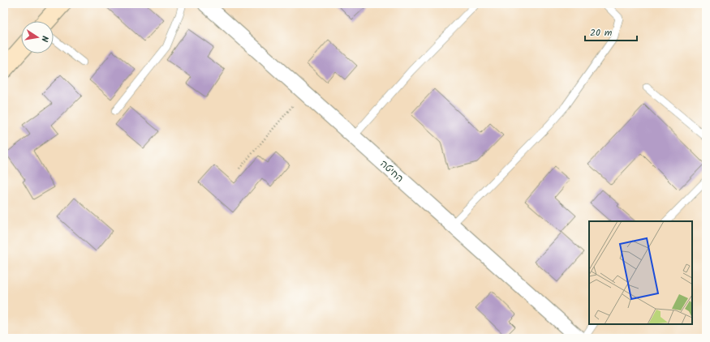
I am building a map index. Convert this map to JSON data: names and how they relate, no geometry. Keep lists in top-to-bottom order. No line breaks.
{"streets":{"street":["החיטה"]},"scale_bar":"20 m","north":"right"}
